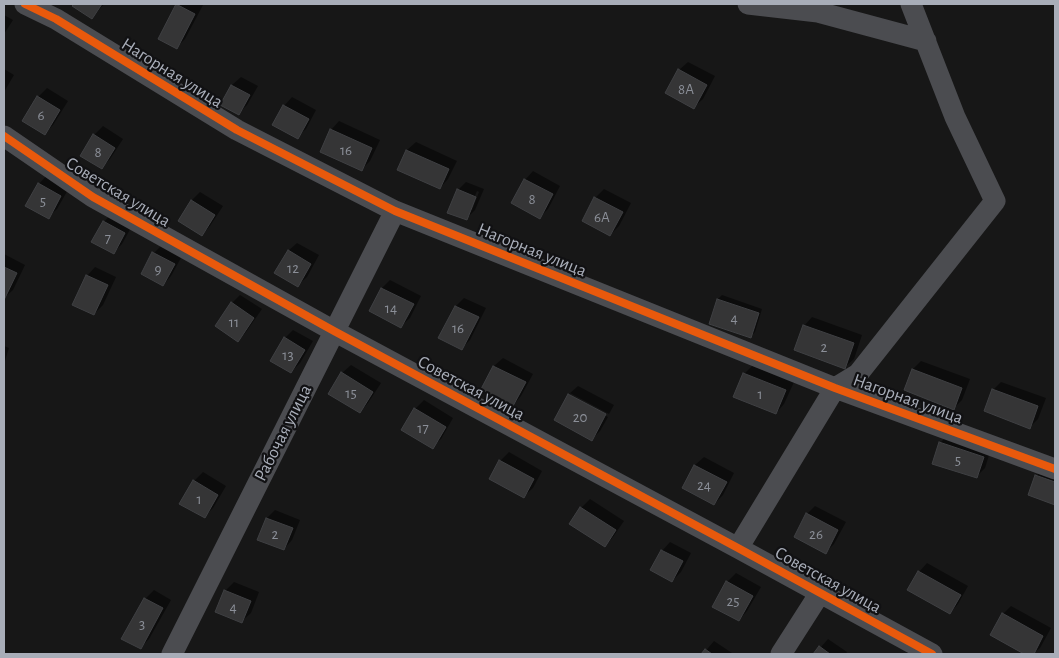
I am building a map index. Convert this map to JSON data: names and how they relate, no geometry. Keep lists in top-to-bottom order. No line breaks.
{"streets":{"street":["Нагорная улица","Советская улица","Рабочая улица"]},"crossings":[["Нагорная улица","Рабочая улица"],["Советская улица","Рабочая улица"]],"house_numbers":["8А","6","16","8","8","5","6А","7","12","9","14","4","11","16","2","13","15","1","20","17","5","24","1","2","26","25","4","3"]}
